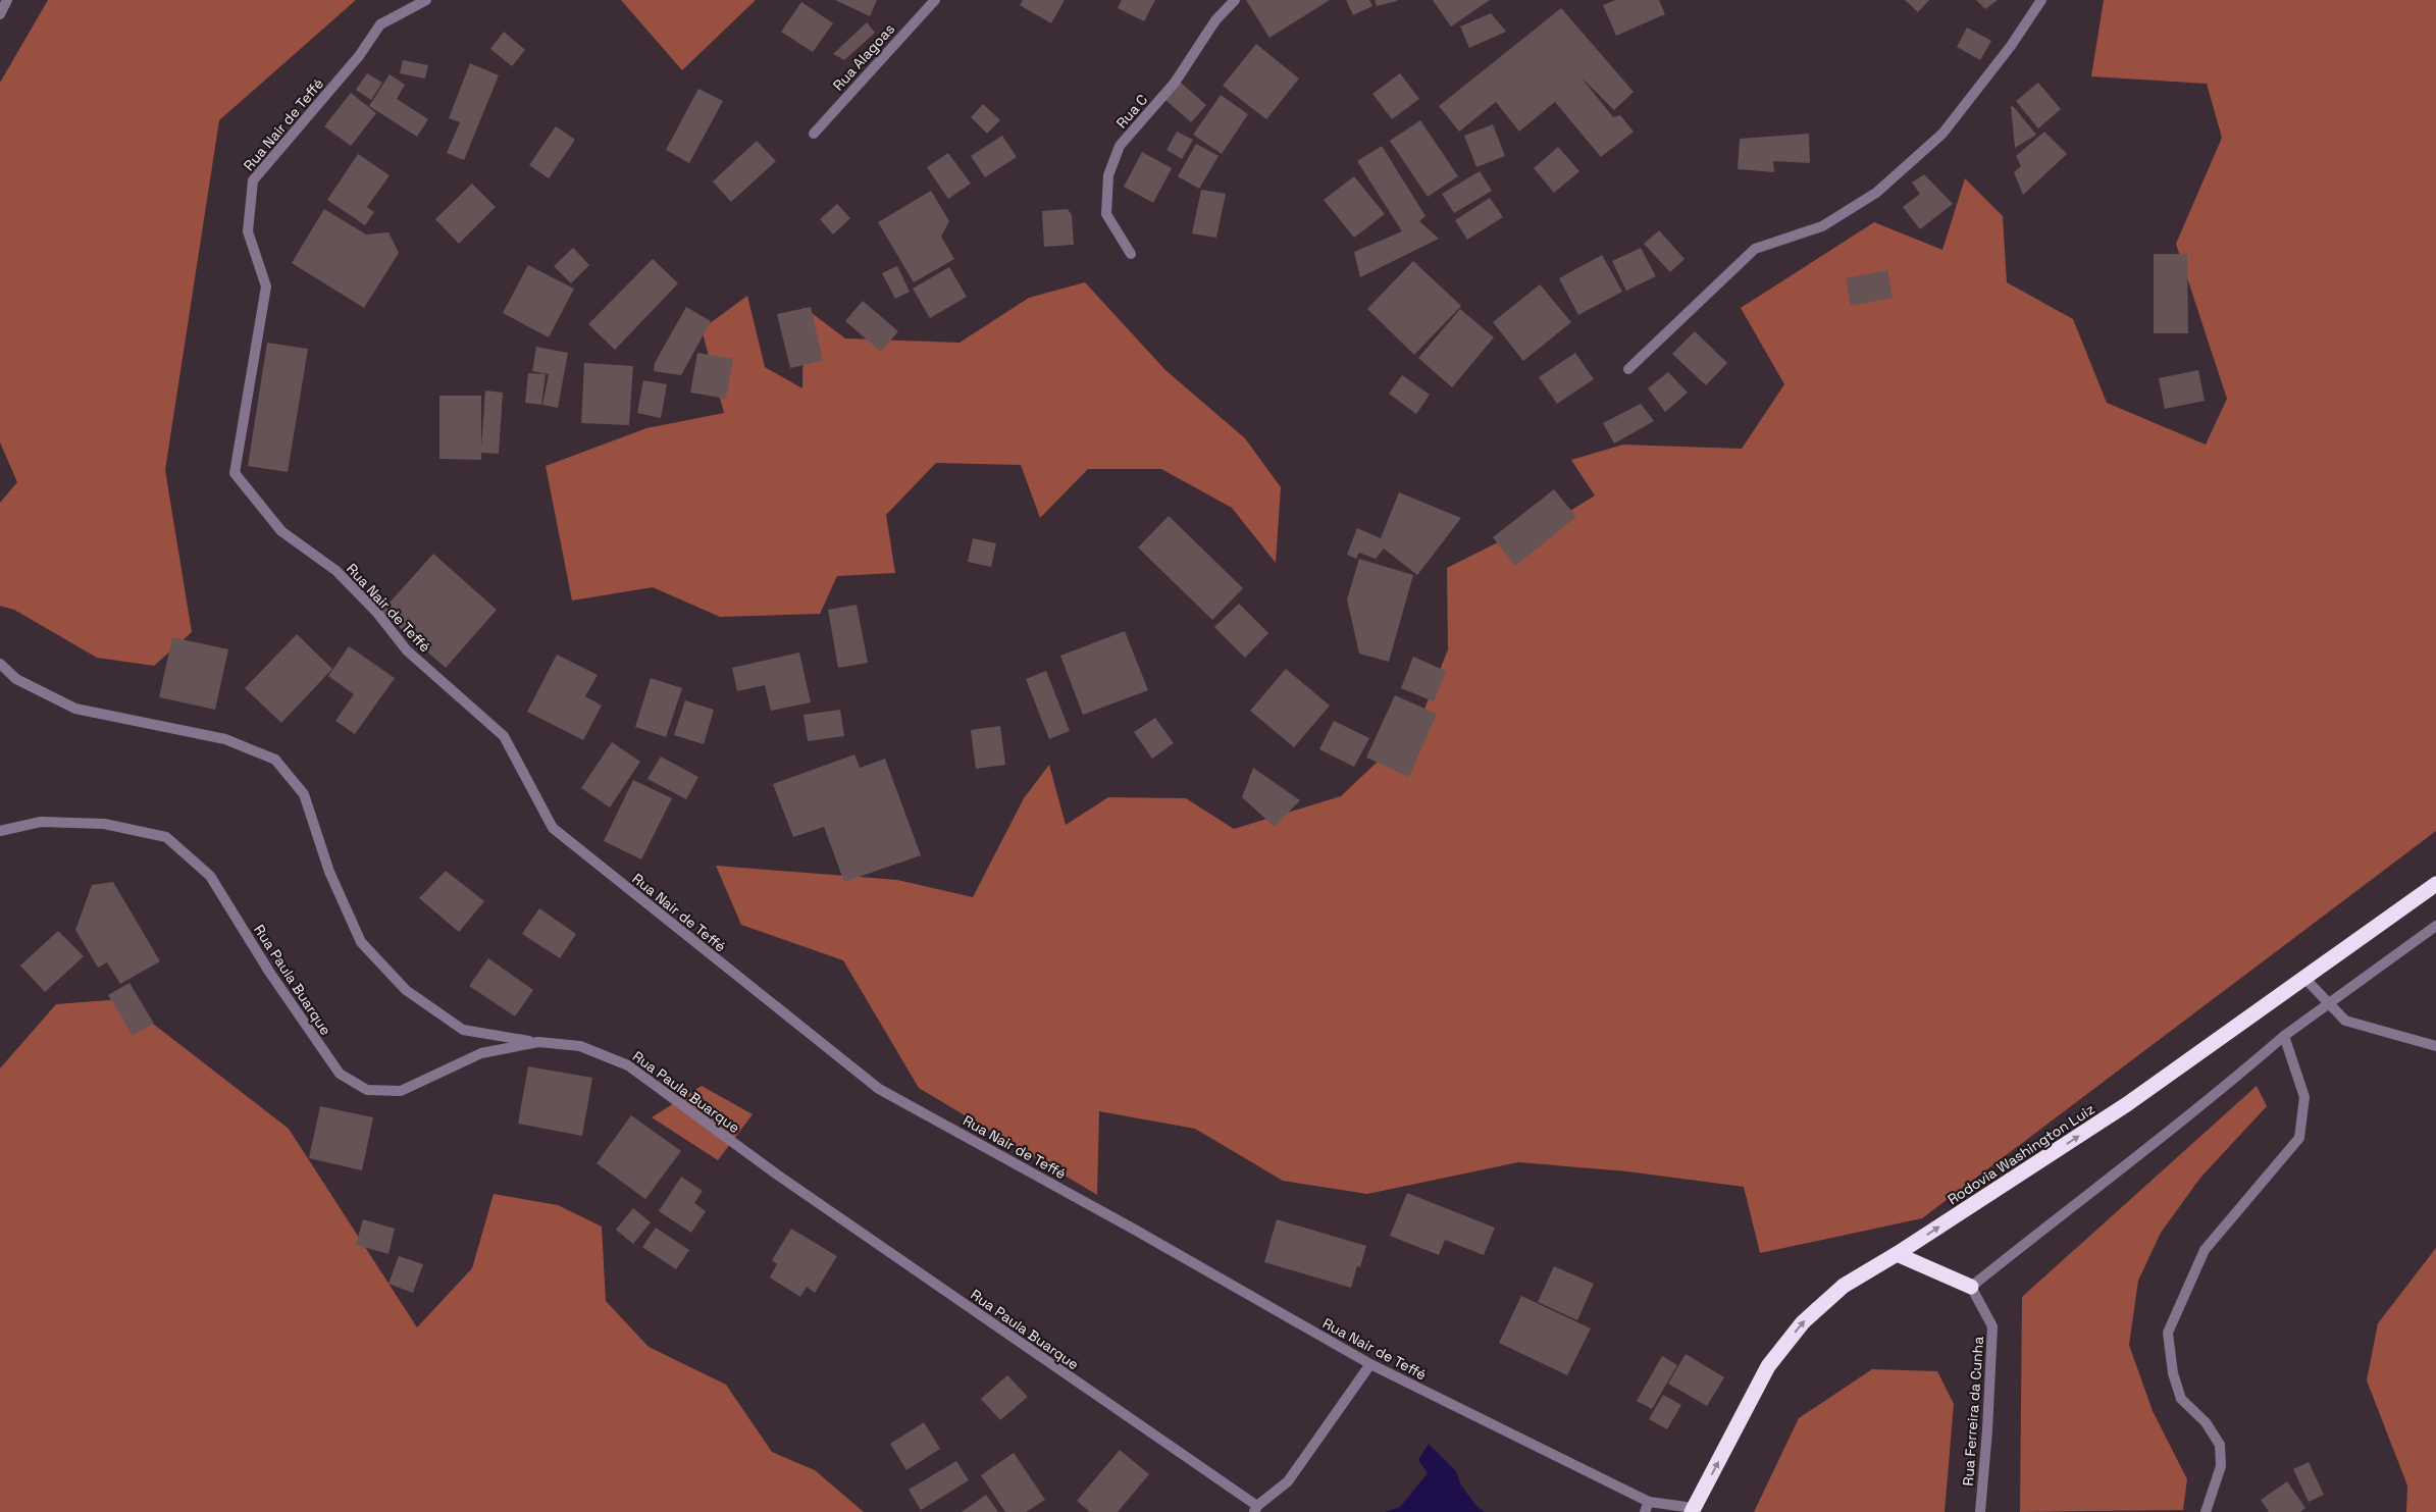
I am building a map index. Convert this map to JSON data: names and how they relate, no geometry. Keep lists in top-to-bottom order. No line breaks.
{"streets":{"highway":["Rodovia Washington Luiz"],"street":["Rua Alagoas","Rua C","Rua Nair de Teffé","Rua Paula Buarque","Rua Ferreira da Cunha"]},"crossings":[["Rua Nair de Teffé","Rodovia Washington Luiz"]],"one_way":["Rodovia Washington Luiz"]}
